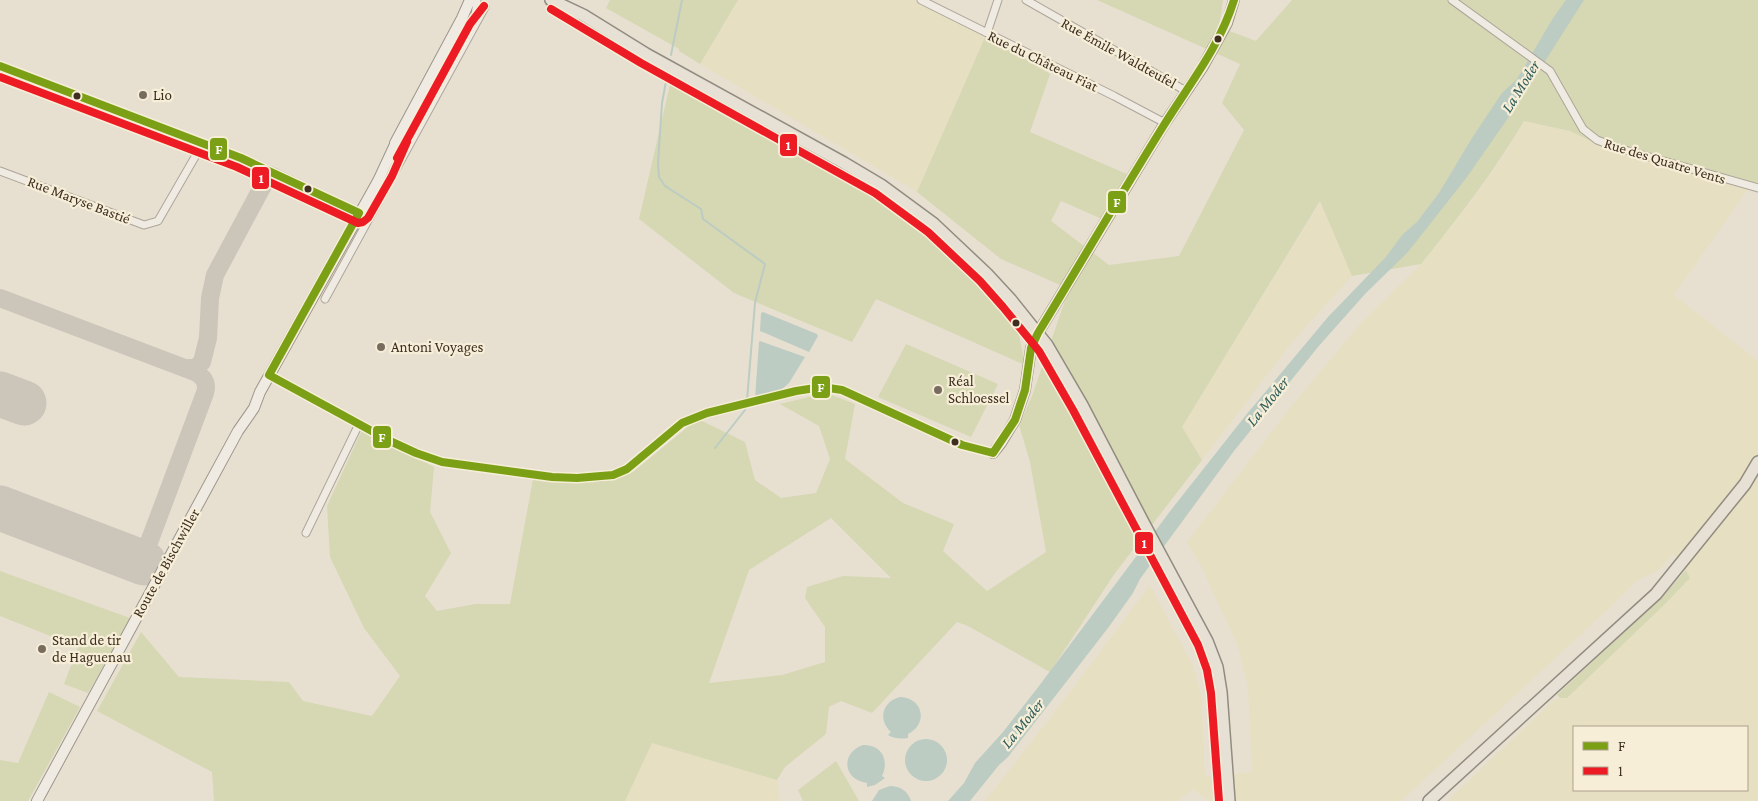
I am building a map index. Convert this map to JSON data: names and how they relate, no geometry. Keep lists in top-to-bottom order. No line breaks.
{"streets":{"street":["Rue Émile Waldteufel","Rue du Château Fiat","Rue des Quatre Vents","Rue Maryse Bastié","Route de Bischwiller"]},"water":["La Moder"],"places":["Lio","Antoni Voyages","Réal Schloessel","Stand de tir de Haguenau"],"lines":["transit line F","transit line 1"],"legend":["F","1"]}
